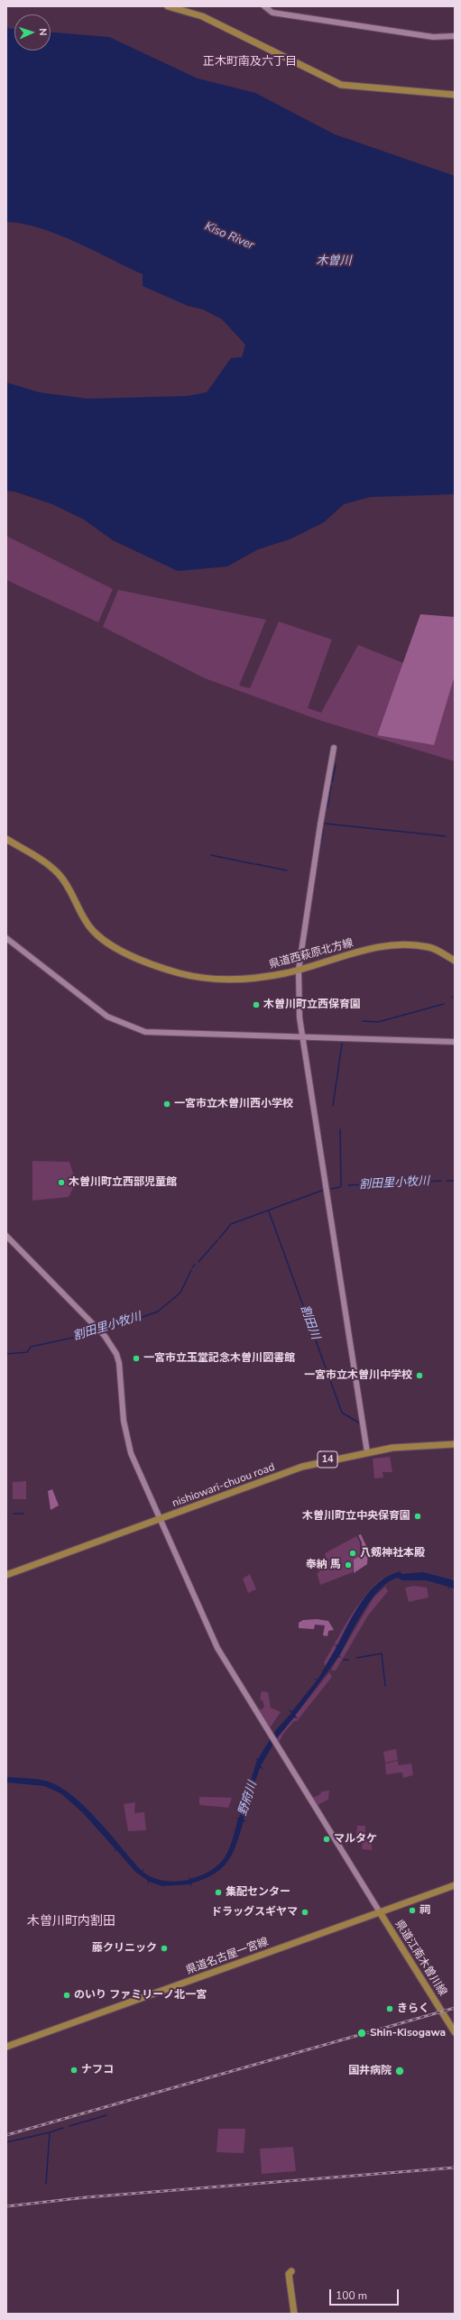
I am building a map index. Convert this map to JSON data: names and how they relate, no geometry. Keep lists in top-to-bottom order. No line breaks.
{"streets":{"main road":["県道西萩原北方線","14","nishiowari-chuou road","県道名古屋一宮線","県道江南木曽川線"]},"crossings":[["県道名古屋一宮線","県道江南木曽川線"]],"districts":["正木町南及六丁目","木曽川町内割田"],"water":["Kiso River","木曽川","割田里小牧川","割田川","野府川"],"places":["木曽川町立西保育園","一宮市立木曽川西小学校","木曽川町立西部児童館","一宮市立玉堂記念木曽川図書館","一宮市立木曽川中学校","木曽川町立中央保育園","八剱神社本殿","奉納 馬","マルタケ","集配センター","祠","ドラッグスギヤマ","藤クリニック","のいり ファミリーノ北一宮","きらく","Shin-Kisogawa","ナフコ","国井病院"],"scale_bar":"100 m","north":"right"}
